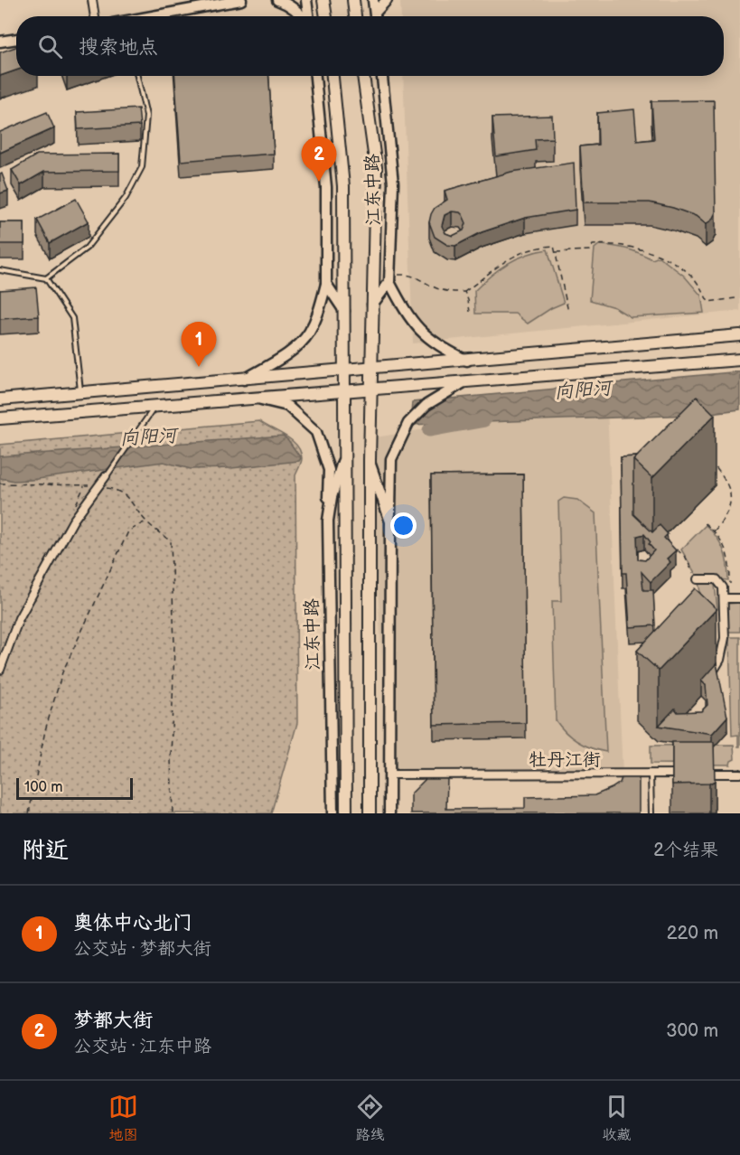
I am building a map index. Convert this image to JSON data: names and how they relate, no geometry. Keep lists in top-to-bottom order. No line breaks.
{"streets":{"main road":["江东中路"],"street":["牡丹江街"]},"crossings":[["江东中路","牡丹江街"]],"water":["向阳河"],"scale_bar":"100 m","page":{"search":"搜索地点","pins":["2","1"],"scale":"100 m","heading":["附近","2个结果"],"list":[{"mark":"1","name":"奥体中心北门","note":"公交站 · 梦都大街","value":"220 m"},{"mark":"2","name":"梦都大街","note":"公交站 · 江东中路","value":"300 m"}],"nav":["地图","路线","收藏"]}}
